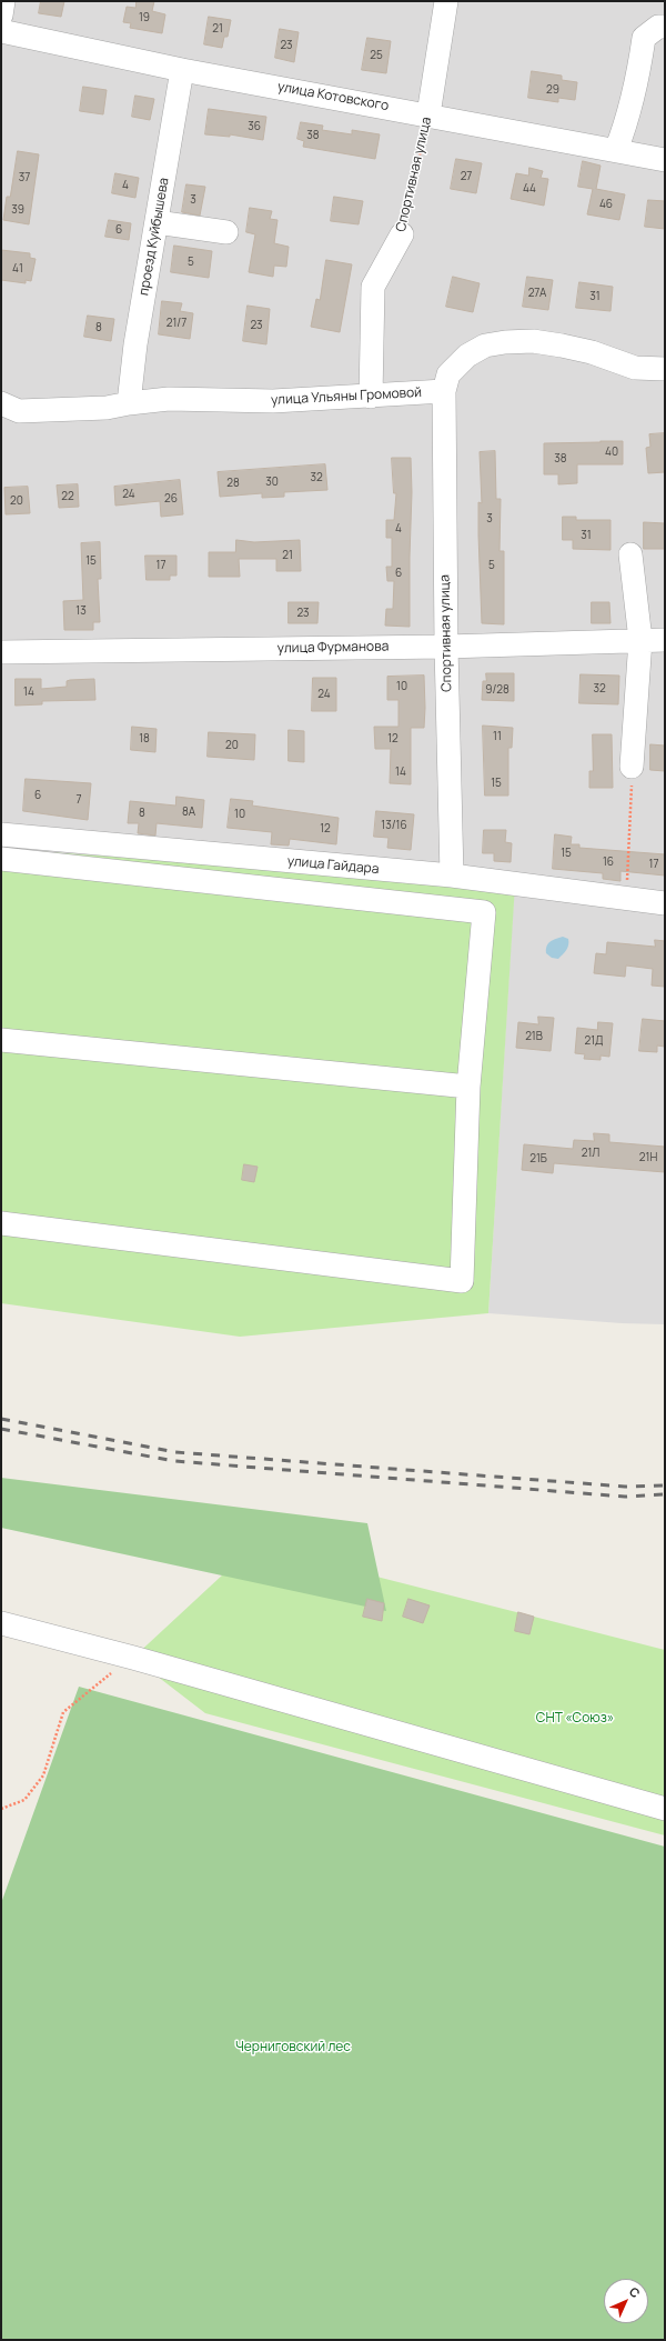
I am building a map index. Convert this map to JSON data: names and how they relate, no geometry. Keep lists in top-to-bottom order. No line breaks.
{"streets":{"street":["улица Котовского","Спортивная улица","проезд Куйбышева","улица Ульяны Громовой","улица Фурманова","улица Гайдара"]},"crossings":[["улица Котовского","Спортивная улица"],["улица Котовского","проезд Куйбышева"],["Спортивная улица","улица Ульяны Громовой"],["Спортивная улица","улица Фурманова"],["Спортивная улица","улица Гайдара"],["проезд Куйбышева","улица Ульяны Громовой"]],"parks":["СНТ «Союз»","Черниговский лес"],"house_numbers":["19","21","23","25","29","36","38","27","37","4","44","3","46","39","6","5","41","27А","31","21/7","23","8","40","38","32","30","28","24","22","26","20","3","4","31","21","15","17","5","6","13","23","10","32","9/28","14","24","11","18","12","20","14","15","6","7","8А","8","10","13/16","12","15","16","17","21В","21Д","21Л","21Н","21Б"],"north":"top right"}
